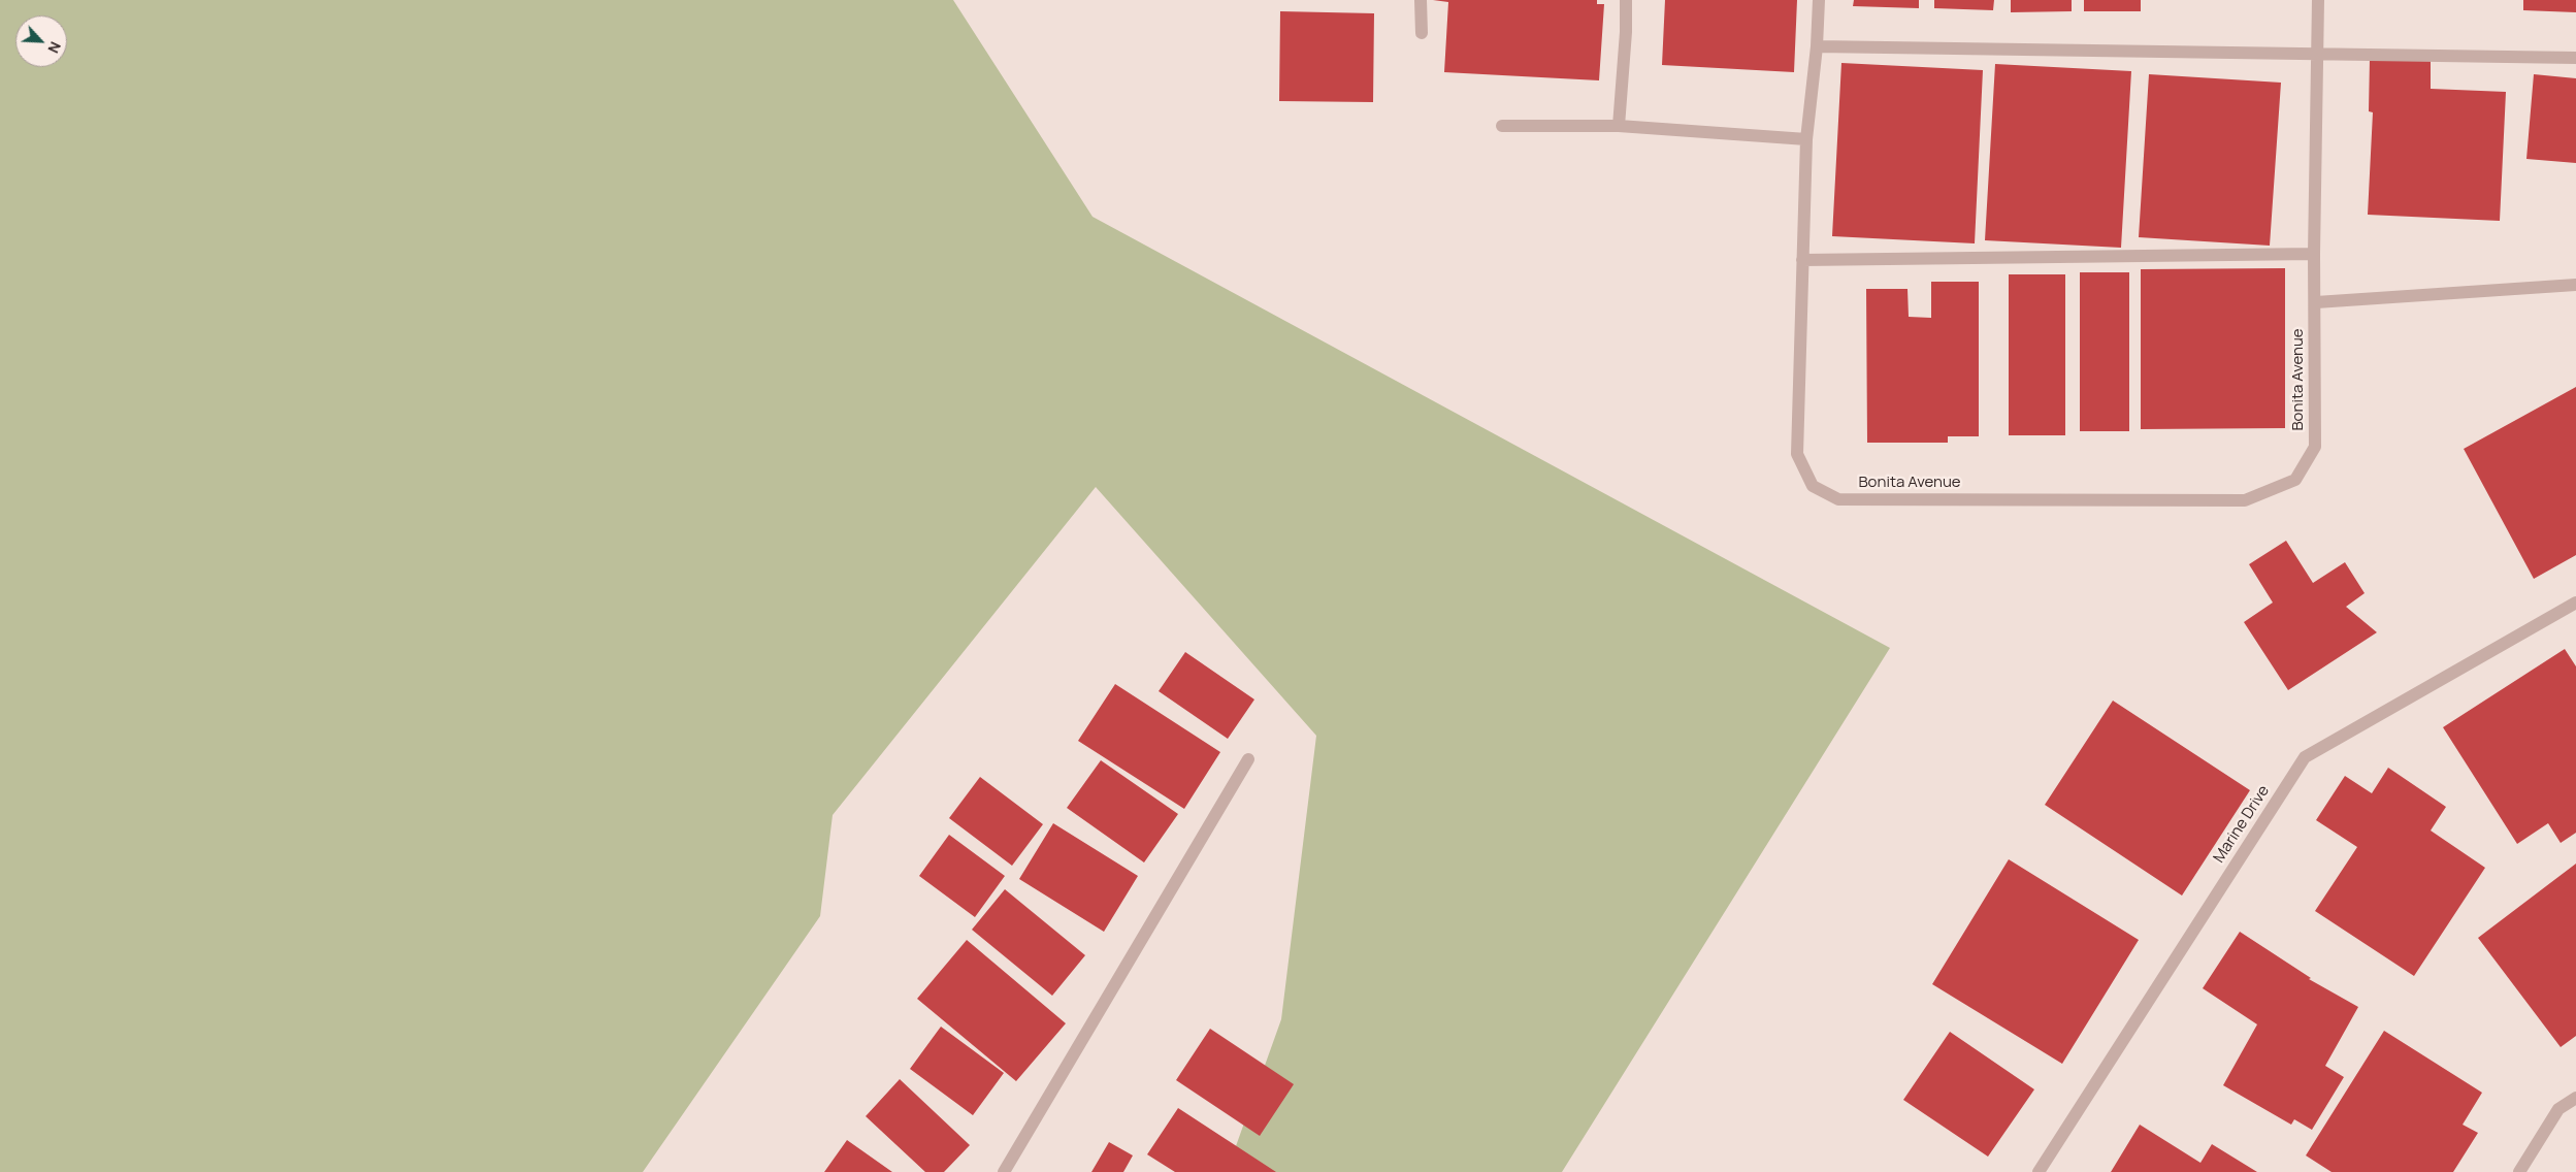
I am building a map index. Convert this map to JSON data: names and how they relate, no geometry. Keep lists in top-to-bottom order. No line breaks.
{"streets":{"street":["Bonita Avenue","Marine Drive"]},"north":"bottom right"}
